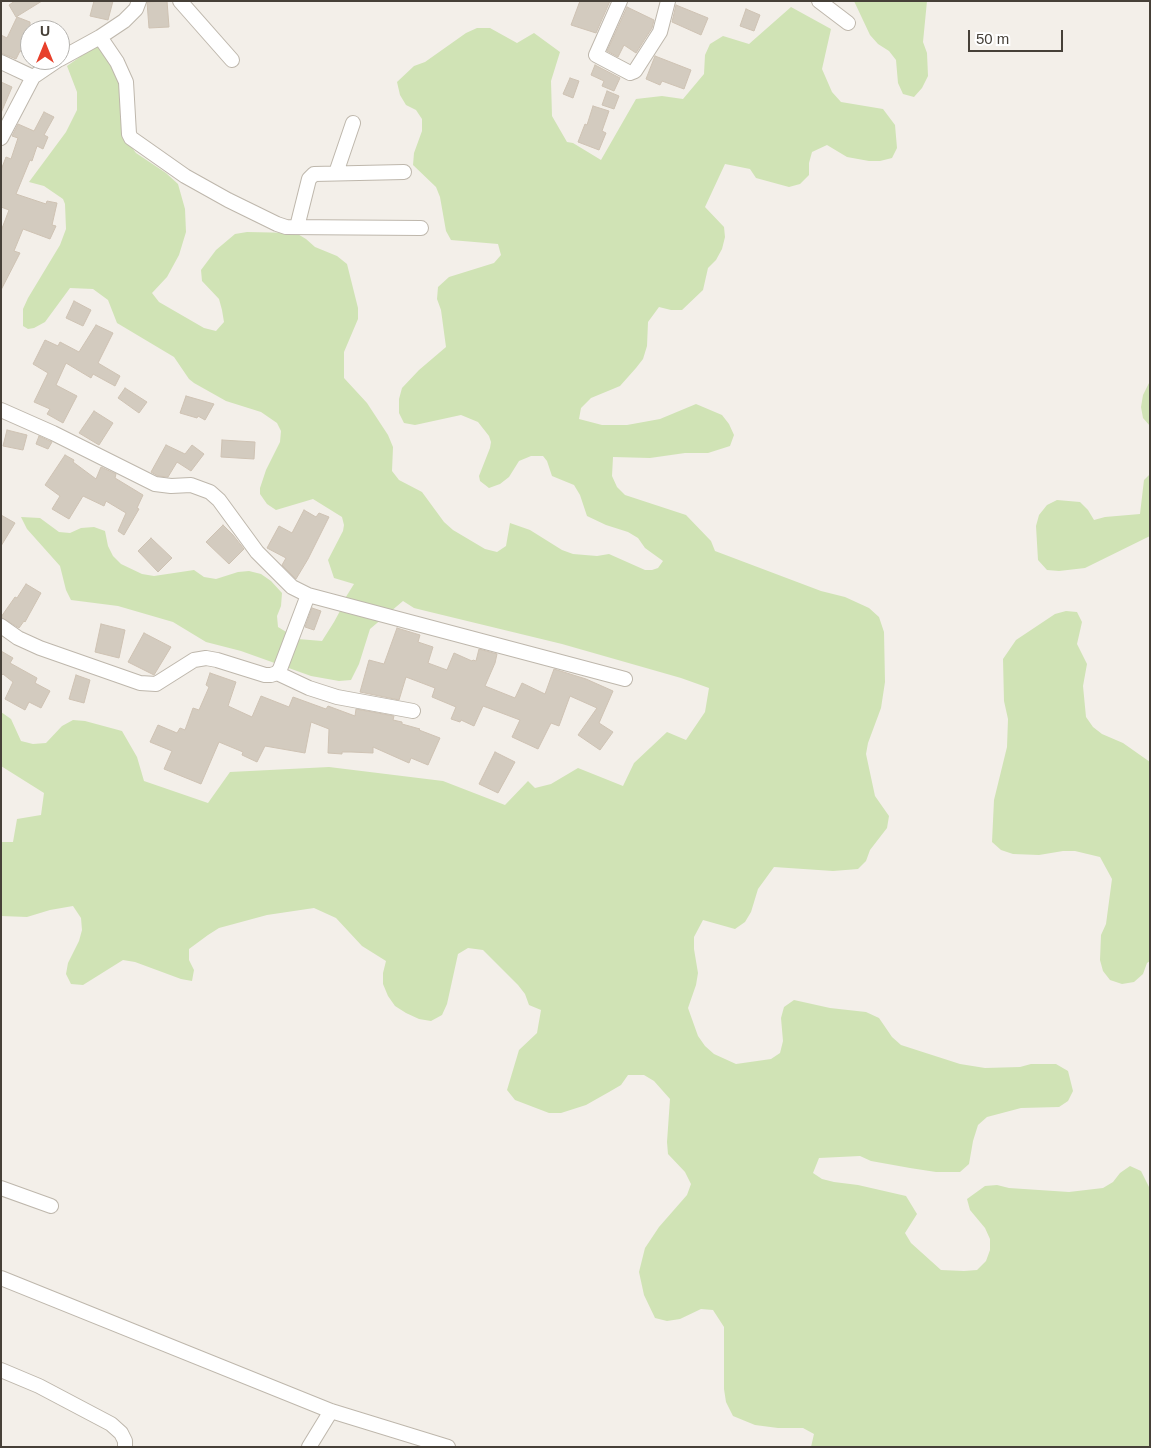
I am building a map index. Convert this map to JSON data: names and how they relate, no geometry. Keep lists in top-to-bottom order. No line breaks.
{"scale_bar":"50 m","north":"top"}
